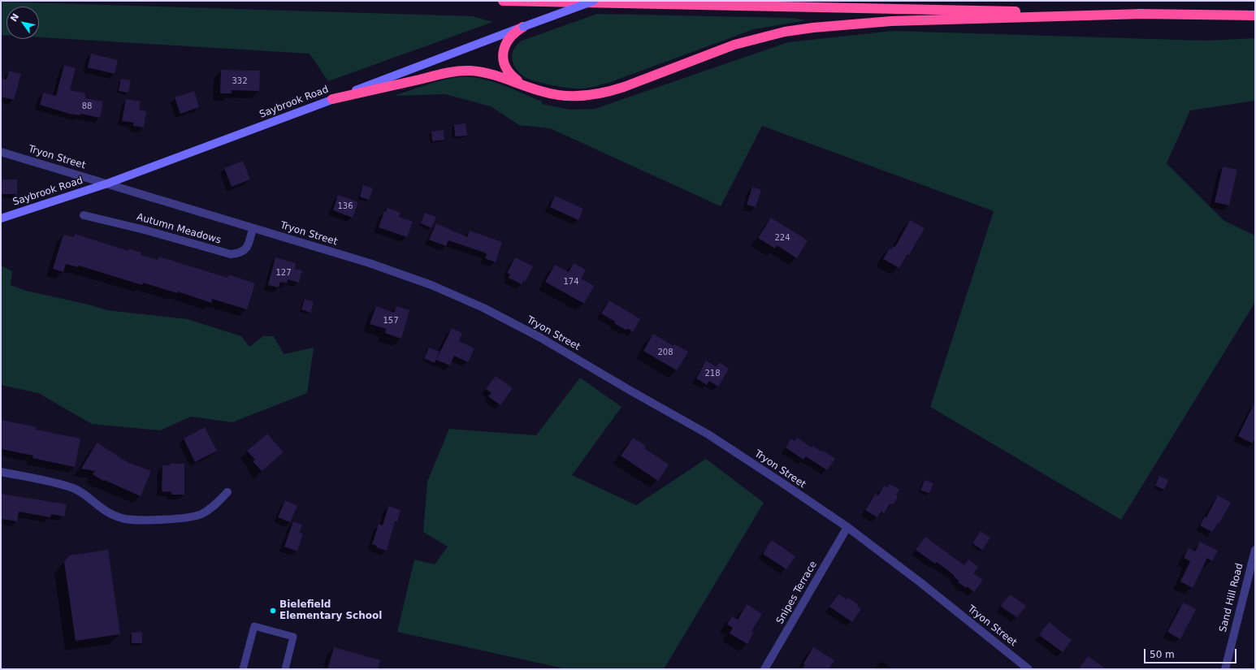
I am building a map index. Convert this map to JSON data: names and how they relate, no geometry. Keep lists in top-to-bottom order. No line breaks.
{"streets":{"main road":["Saybrook Road"],"street":["Tryon Street","Autumn Meadows","Snipes Terrace","Sand Hill Road"]},"crossings":[["Saybrook Road","Tryon Street"],["Tryon Street","Autumn Meadows"],["Tryon Street","Snipes Terrace"]],"places":["Bielefield Elementary School"],"house_numbers":["332","88","136","224","127","174","157","208","218"],"scale_bar":"50 m","north":"top left"}
